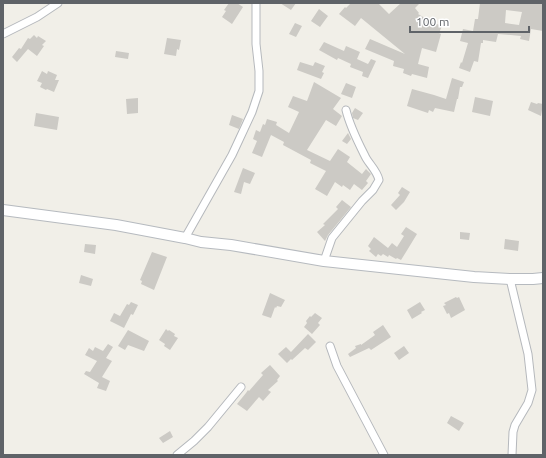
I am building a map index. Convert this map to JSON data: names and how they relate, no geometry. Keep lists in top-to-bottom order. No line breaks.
{"scale_bar":"100 m"}
